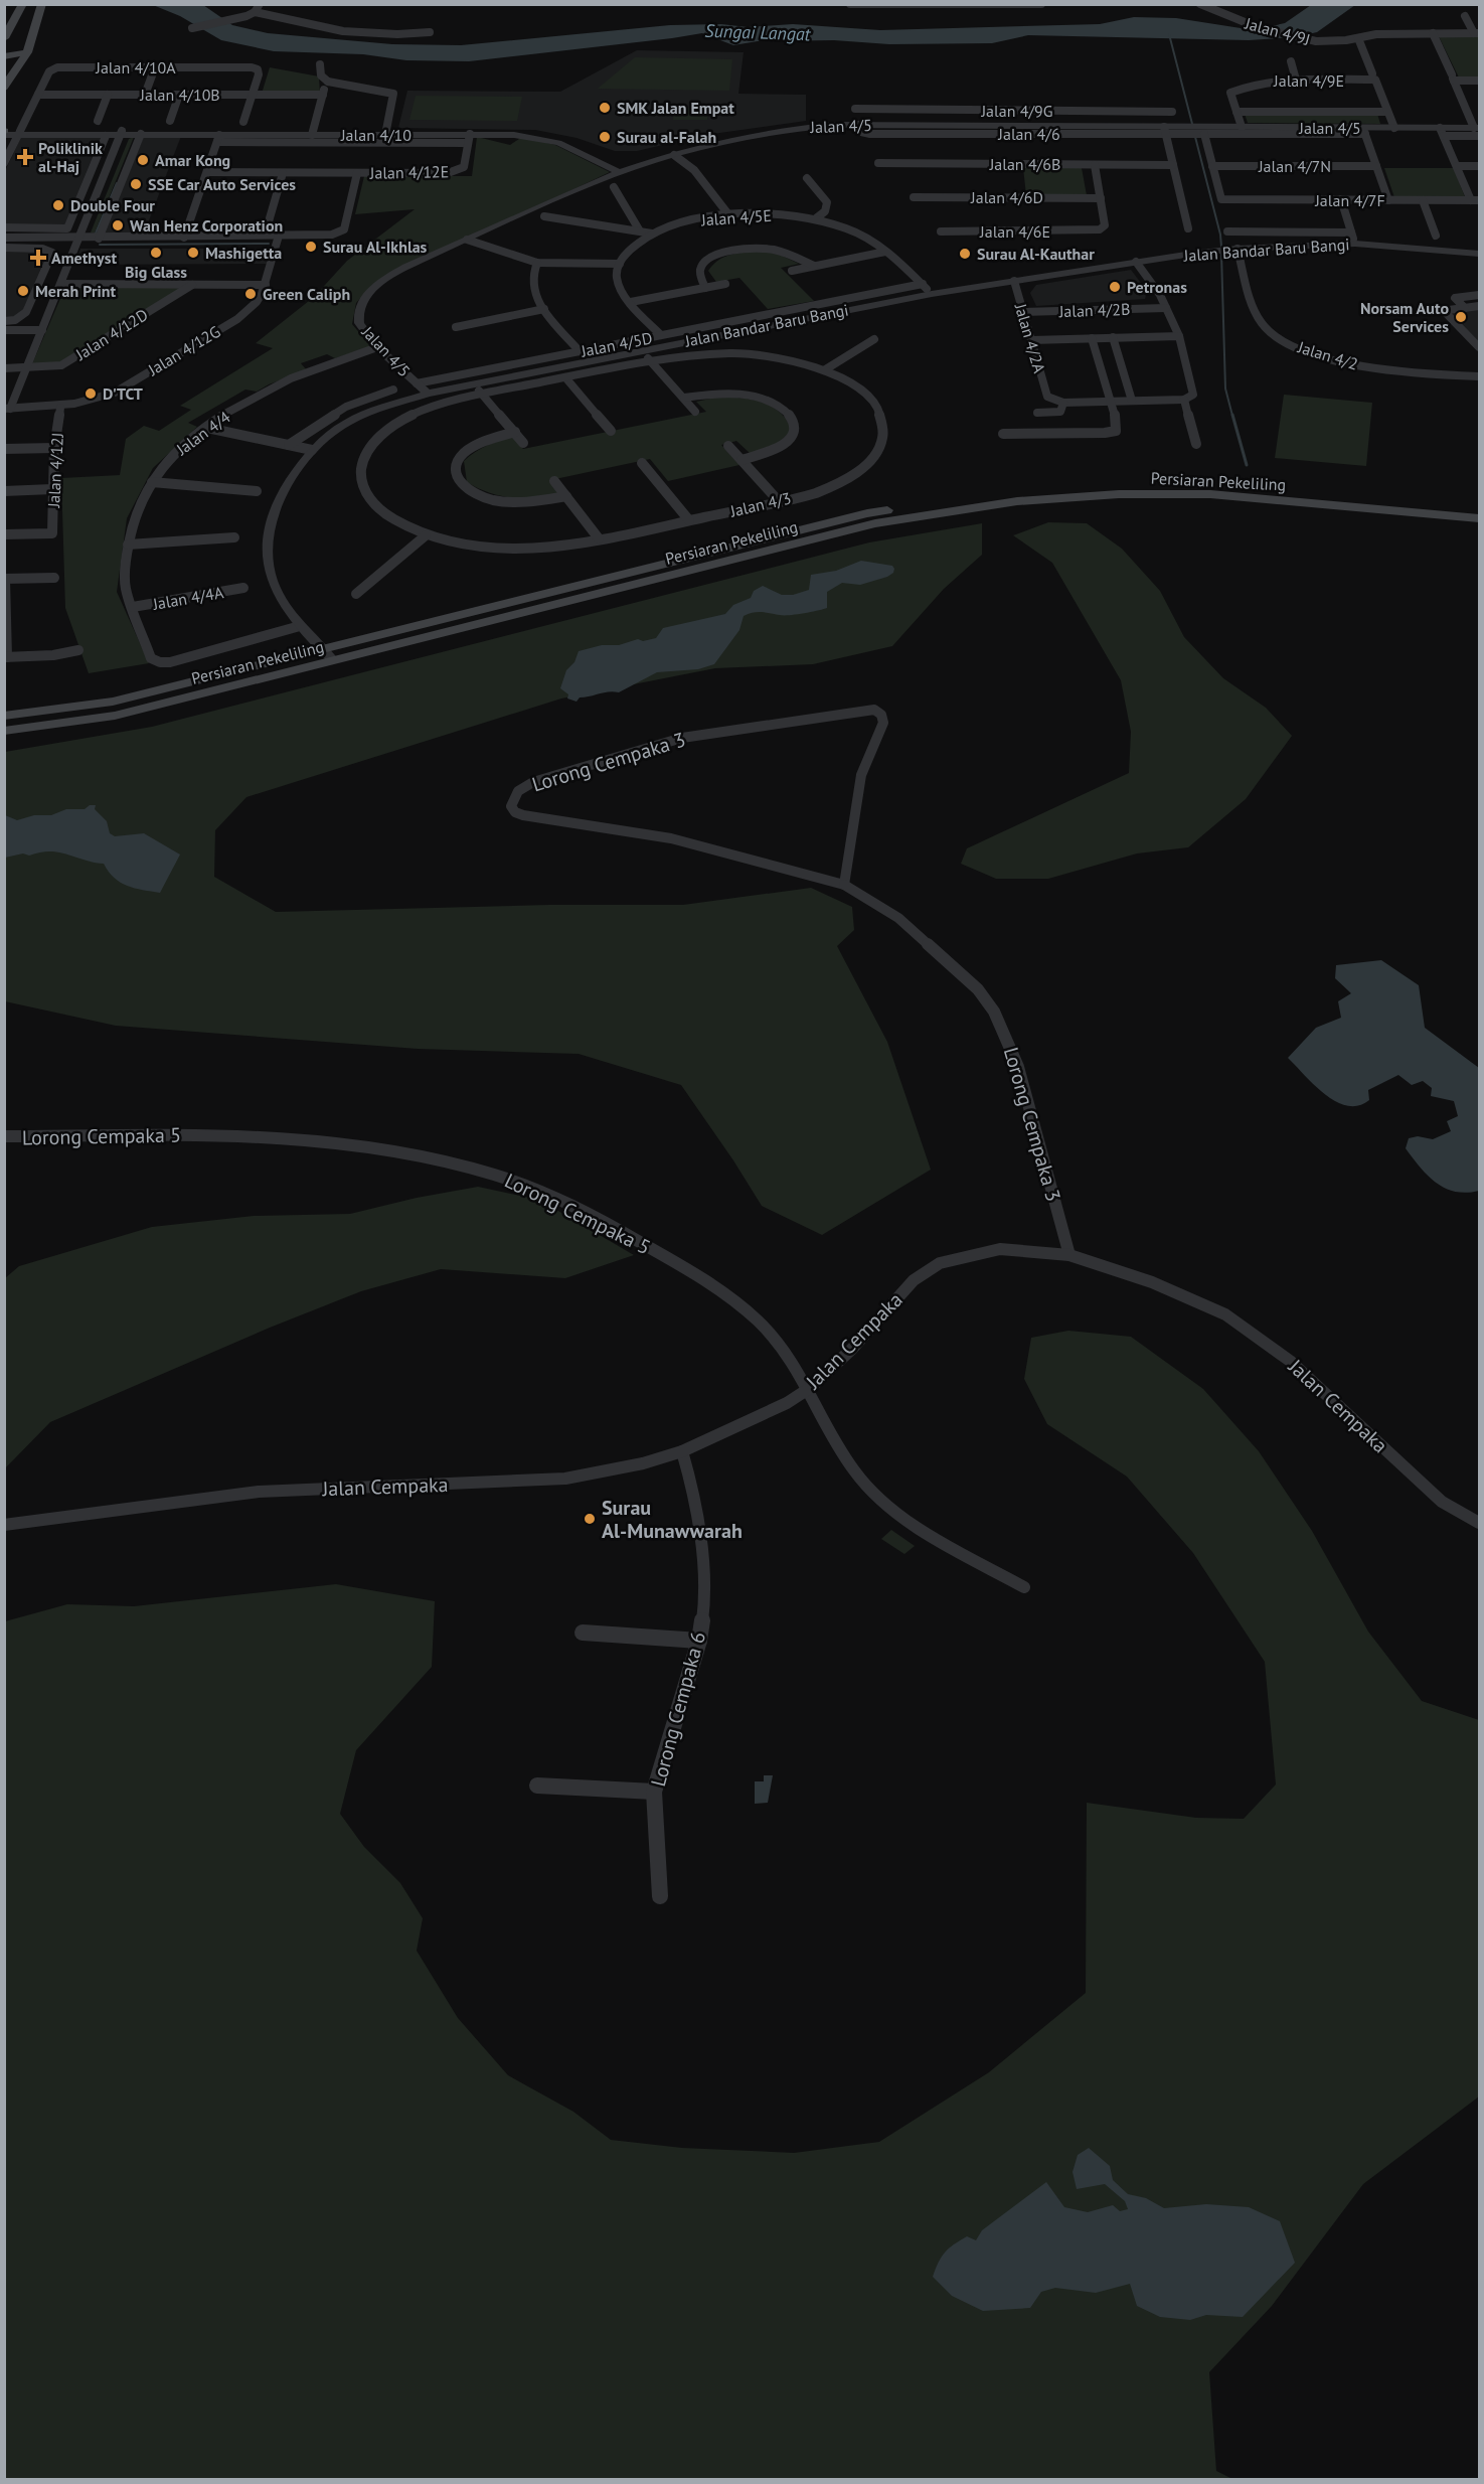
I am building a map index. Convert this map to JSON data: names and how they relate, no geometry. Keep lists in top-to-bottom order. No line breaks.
{"streets":{"main road":["Persiaran Pekeliling"],"street":["Jalan 4/9J","Jalan 4/10A","Jalan 4/9E","Jalan 4/10B","Jalan 4/9G","Jalan 4/5","Jalan 4/6","Jalan 4/10","Jalan 4/6B","Jalan 4/7N","Jalan 4/12E","Jalan 4/6D","Jalan 4/7F","Jalan 4/5E","Jalan 4/6E","Jalan Bandar Baru Bangi","Jalan 4/2B","Jalan 4/12D","Jalan 4/2A","Jalan 4/5D","Jalan 4/12G","Jalan 4/2","Jalan 4/4","Jalan 4/12J","Jalan 4/3","Jalan 4/4A","Lorong Cempaka 3","Lorong Cempaka 5","Jalan Cempaka","Lorong Cempaka 6"]},"crossings":[["Jalan 4/10A","Jalan 4/10B"],["Jalan 4/10A","Jalan 4/10"],["Jalan 4/9E","Jalan 4/5"],["Jalan 4/9G","Jalan 4/5"],["Jalan 4/5","Jalan 4/6"],["Jalan 4/5","Jalan 4/10"],["Jalan 4/5","Jalan Bandar Baru Bangi"],["Jalan 4/5","Jalan 4/5D"],["Jalan 4/5","Jalan 4/4"],["Jalan 4/10","Jalan 4/12E"],["Jalan 4/7N","Jalan 4/7F"],["Jalan 4/6D","Jalan 4/6E"],["Jalan 4/5E","Jalan Bandar Baru Bangi"],["Jalan 4/5E","Jalan 4/5D"],["Jalan Bandar Baru Bangi","Jalan 4/2A"],["Jalan Bandar Baru Bangi","Jalan 4/2"],["Jalan Bandar Baru Bangi","Jalan 4/4"],["Jalan Bandar Baru Bangi","Persiaran Pekeliling"],["Jalan 4/2B","Jalan 4/2A"],["Jalan 4/12G","Jalan 4/12J"],["Jalan 4/4","Jalan 4/4A"],["Lorong Cempaka 3","Jalan Cempaka"],["Lorong Cempaka 5","Jalan Cempaka"],["Jalan Cempaka","Lorong Cempaka 6"]],"water":["Sungai Langat"],"places":{"other":["SMK Jalan Empat","Surau al-Falah","Amar Kong","SSE Car Auto Services","Double Four","Wan Henz Corporation","Surau Al-Ikhlas","Big Glass","Mashigetta","Surau Al-Kauthar","Petronas","Merah Print","Green Caliph","Norsam Auto Services","D'TCT","Surau Al-Munawwarah"],"health":["Poliklinik al-Haj","Amethyst"]}}
